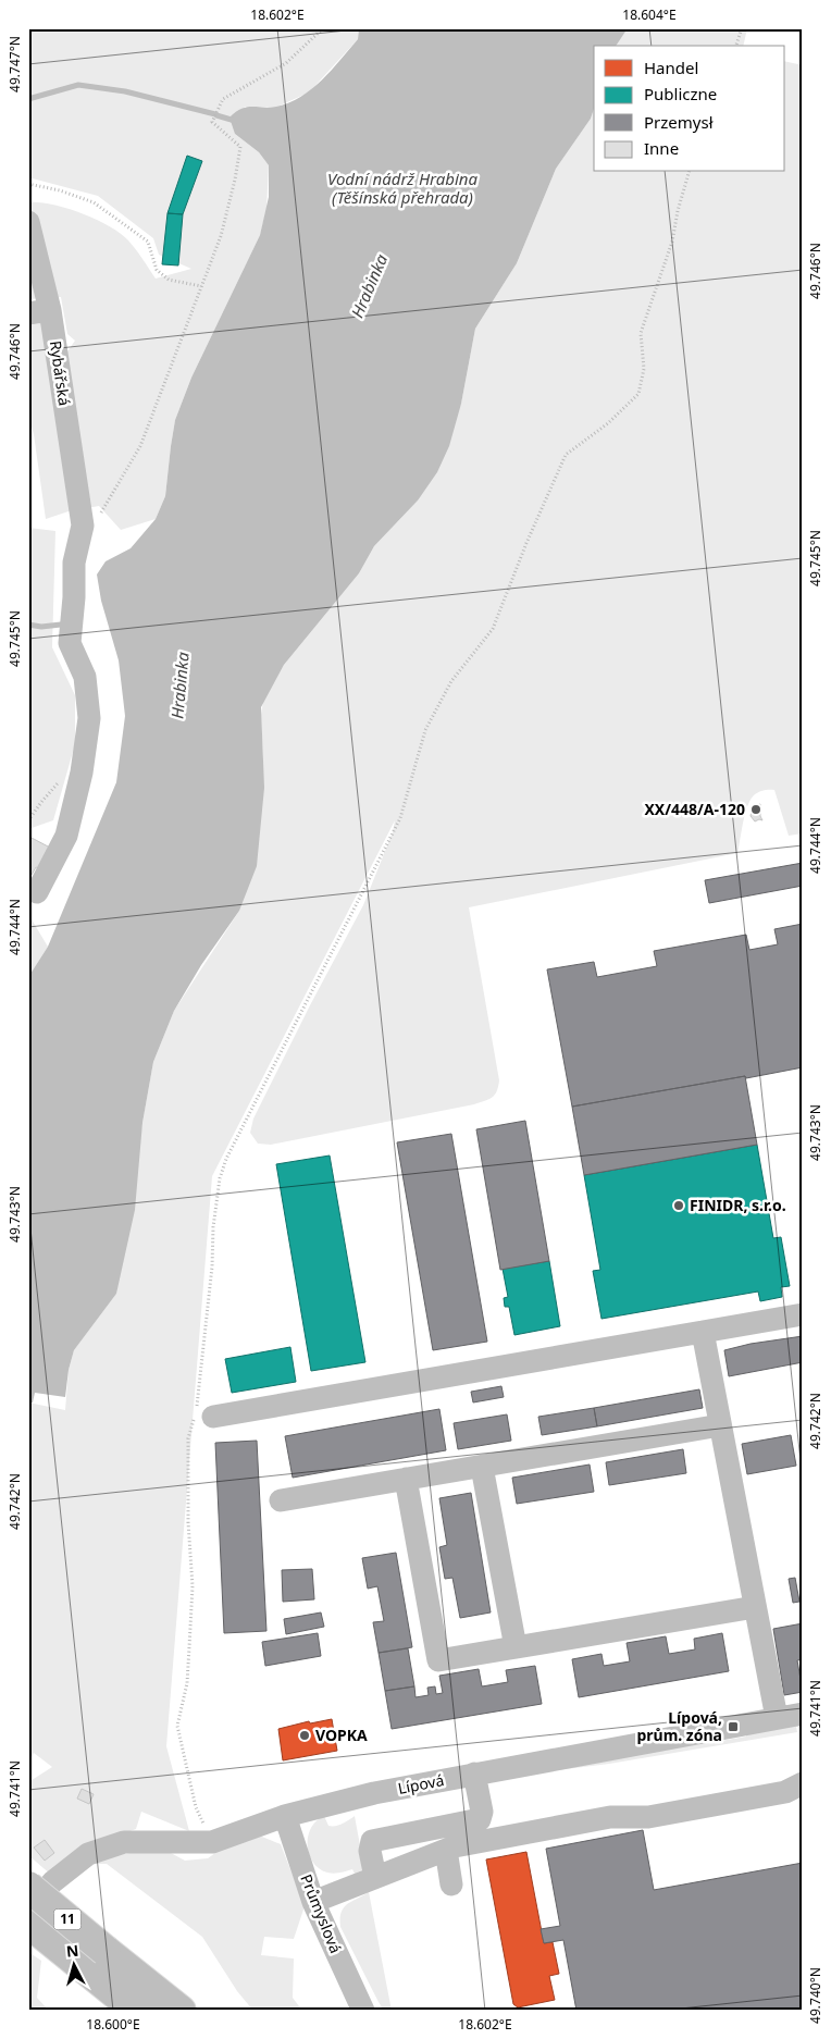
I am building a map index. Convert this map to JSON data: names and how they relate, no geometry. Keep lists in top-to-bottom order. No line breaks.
{"streets":{"highway":["11"],"street":["Rybářská","Lípová","Průmyslová"]},"crossings":[["Lípová","Průmyslová"],["Lípová","11"]],"water":["Vodní nádrž Hrabina (Těšínská přehrada)","Hrabinka"],"places":{"other":["XX/448/A-120","FINIDR, s.r.o.","VOPKA"],"transit":["Lípová, prům. zóna"]},"legend":["Handel","Publiczne","Przemysł","Inne"],"north":"top","coordinates":["18.602°E","18.604°E","49.747°N","49.746°N","49.745°N","49.744°N","49.743°N","49.742°N","49.741°N","49.740°N","18.600°E"]}
